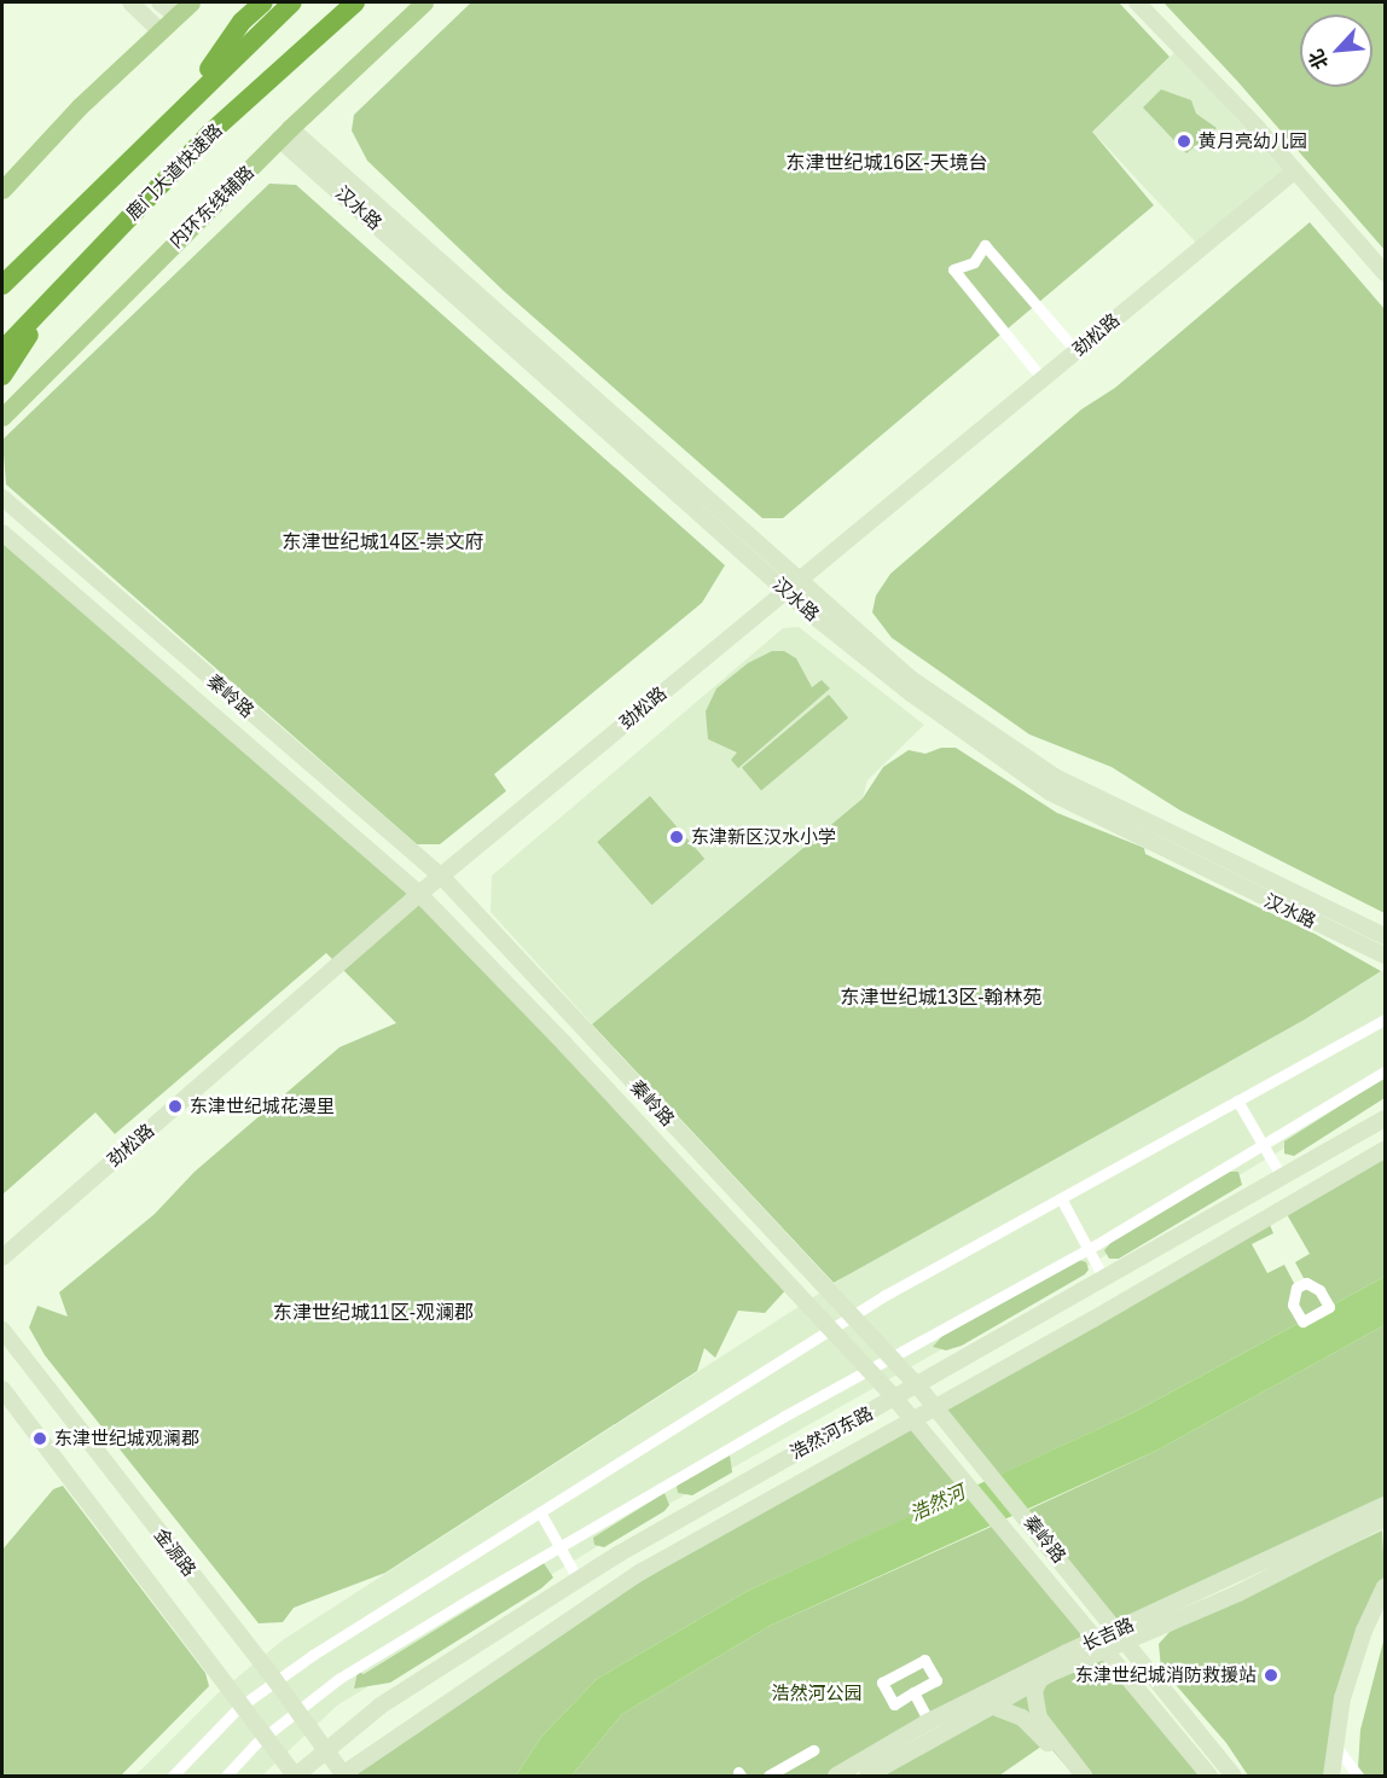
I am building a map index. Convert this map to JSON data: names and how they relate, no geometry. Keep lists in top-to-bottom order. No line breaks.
{"streets":{"highway":["鹿门大道快速路"],"main road":["内环东线辅路"],"street":["汉水路","劲松路","秦岭路","浩然河东路","金源路","长吉路"]},"crossings":[["内环东线辅路","汉水路"],["汉水路","劲松路"],["劲松路","秦岭路"],["秦岭路","浩然河东路"],["秦岭路","长吉路"],["浩然河东路","金源路"]],"districts":["东津世纪城16区-天境台","东津世纪城14区-崇文府","东津世纪城13区-翰林苑","东津世纪城11区-观澜郡"],"water":["浩然河"],"parks":["浩然河公园"],"places":["黄月亮幼儿园","东津新区汉水小学","东津世纪城花漫里","东津世纪城观澜郡","东津世纪城消防救援站"],"north":"bottom left"}
